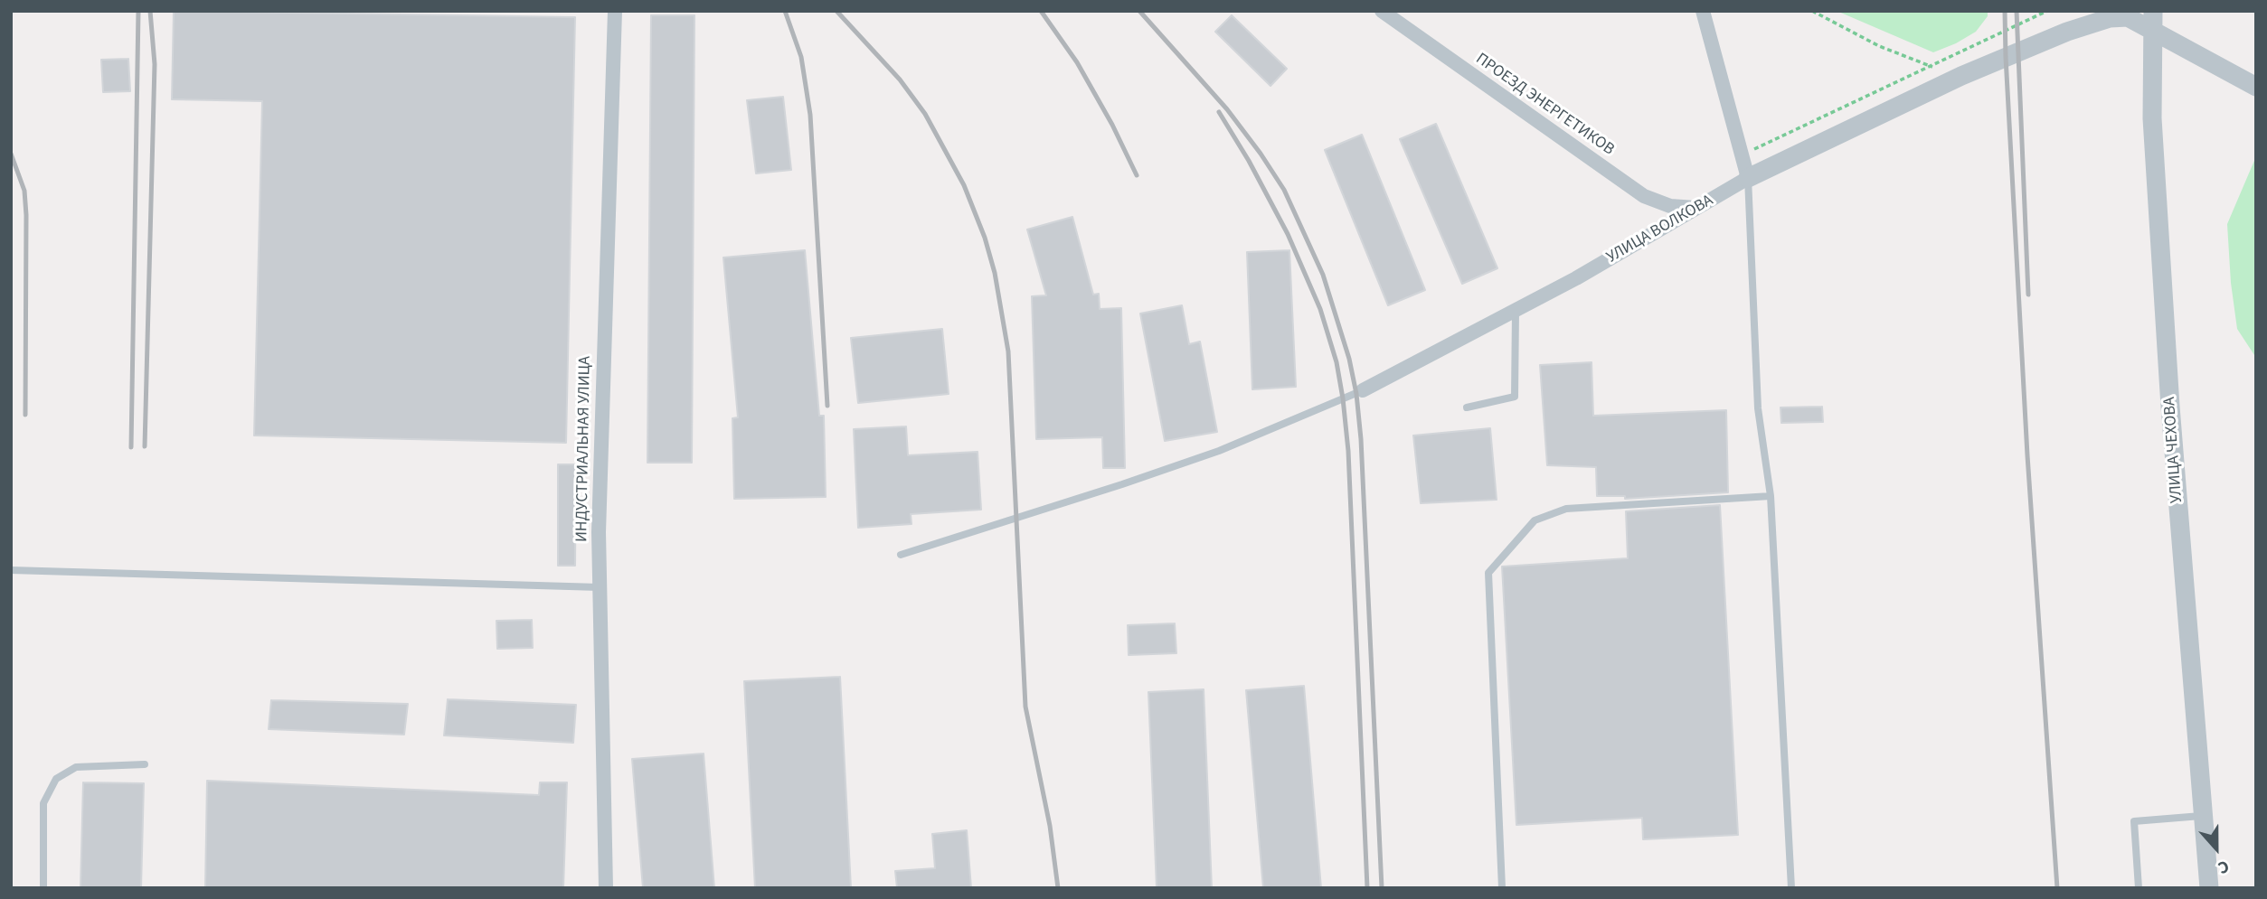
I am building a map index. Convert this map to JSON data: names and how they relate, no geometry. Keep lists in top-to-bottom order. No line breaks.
{"streets":{"street":["ПРОЕЗД ЭНЕРГЕТИКОВ","УЛИЦА ВОЛКОВА","ИНДУСТРИАЛЬНАЯ УЛИЦА","УЛИЦА ЧЕХОВА"]},"crossings":[["ПРОЕЗД ЭНЕРГЕТИКОВ","УЛИЦА ВОЛКОВА"],["УЛИЦА ВОЛКОВА","УЛИЦА ЧЕХОВА"]],"north":"bottom"}
